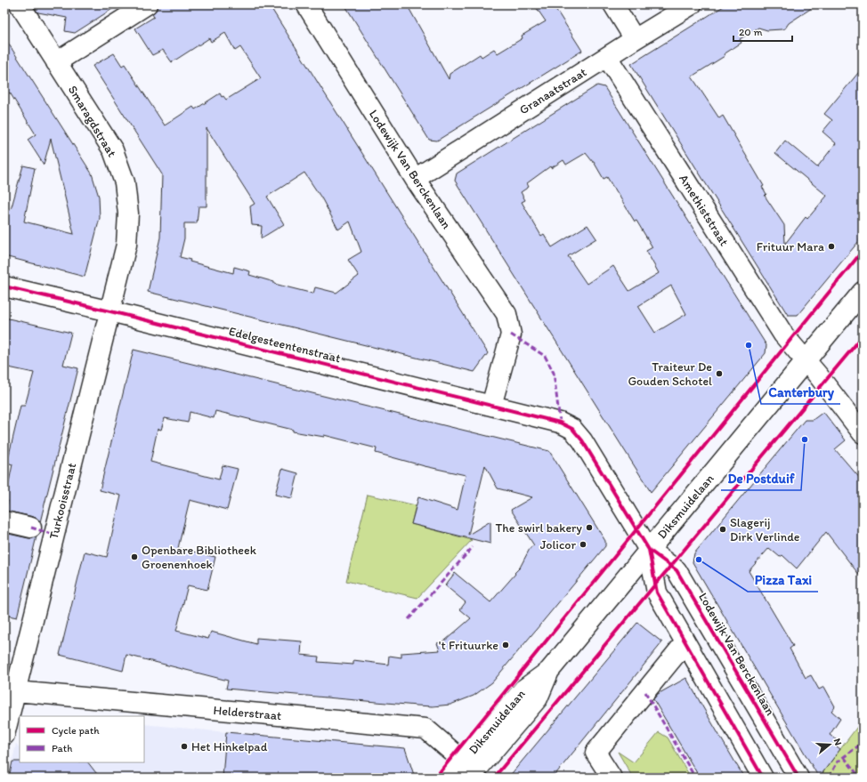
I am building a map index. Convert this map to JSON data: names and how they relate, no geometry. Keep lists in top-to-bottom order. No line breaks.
{"streets":{"street":["Granaatstraat","Smaragdstraat","Lodewijk Van Berckenlaan","Amethiststraat","Edelgesteentenstraat","Turkooisstraat","Diksmuidelaan","Helderstraat"]},"crossings":[["Granaatstraat","Lodewijk Van Berckenlaan"],["Granaatstraat","Amethiststraat"],["Smaragdstraat","Edelgesteentenstraat"],["Smaragdstraat","Turkooisstraat"],["Lodewijk Van Berckenlaan","Edelgesteentenstraat"],["Lodewijk Van Berckenlaan","Diksmuidelaan"],["Amethiststraat","Diksmuidelaan"],["Edelgesteentenstraat","Turkooisstraat"],["Turkooisstraat","Helderstraat"],["Diksmuidelaan","Helderstraat"]],"places":["Frituur Mara","Canterbury","Traiteur De Gouden Schotel","De Postduif","The swirl bakery","Slagerij Dirk Verlinde","Jolicor","Openbare Bibliotheek Groenenhoek","Pizza Taxi","'t Frituurke","Het Hinkelpad"],"legend":["Cycle path","Path"],"scale_bar":"20 m","north":"right"}
